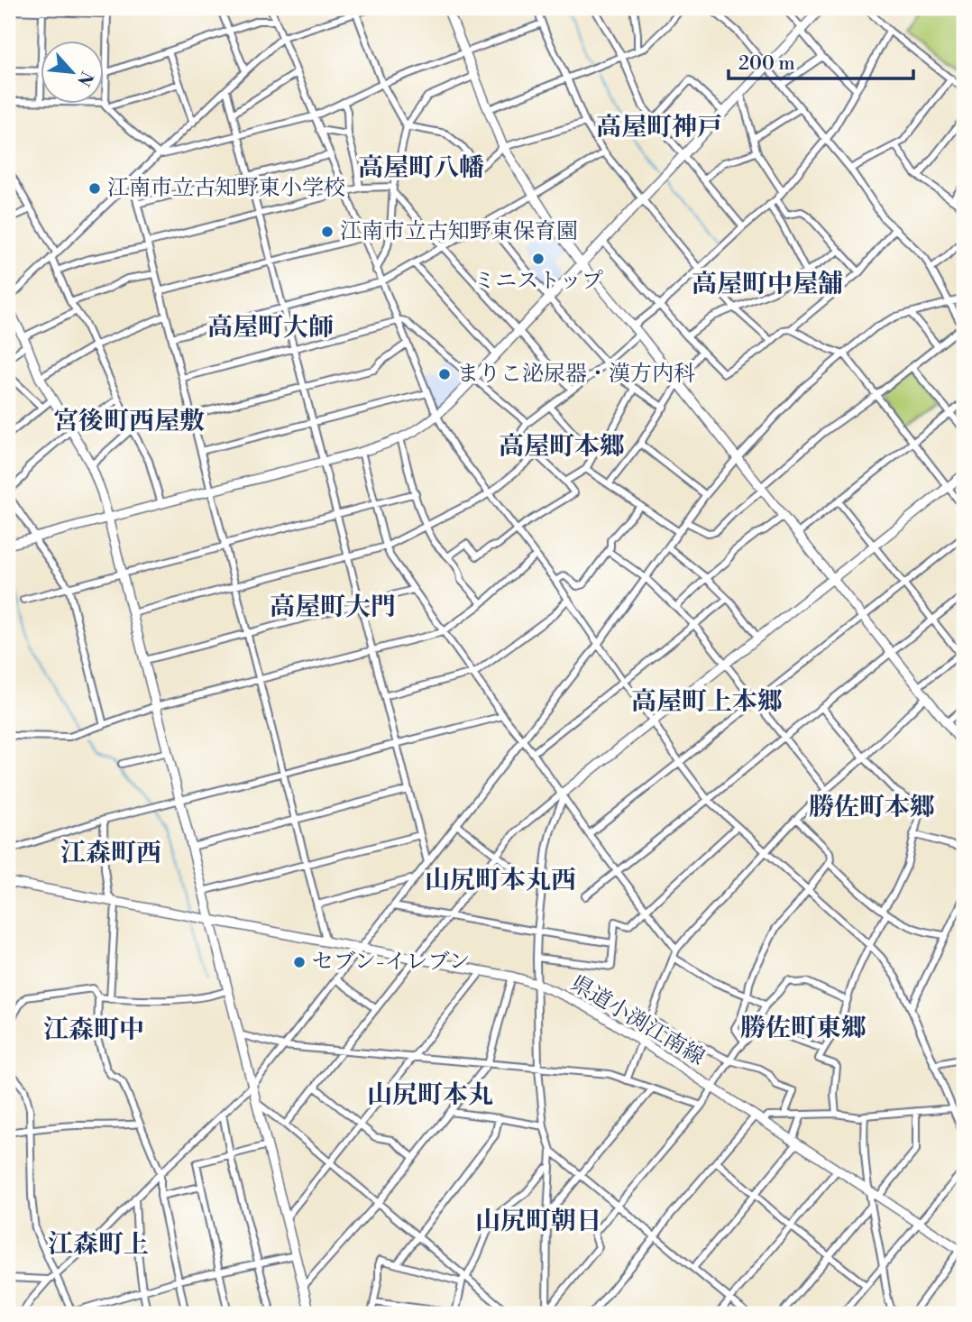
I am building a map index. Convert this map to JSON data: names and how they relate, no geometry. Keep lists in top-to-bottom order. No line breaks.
{"streets":{"street":["県道小渕江南線"]},"districts":["高屋町神戸","高屋町八幡","高屋町中屋舗","高屋町大師","宮後町西屋敷","高屋町本郷","高屋町大門","高屋町上本郷","勝佐町本郷","江森町西","山尻町本丸西","勝佐町東郷","江森町中","山尻町本丸","山尻町朝日","江森町上"],"places":["江南市立古知野東小学校","江南市立古知野東保育園","ミニストップ","まりこ泌尿器・漢方内科","セブン-イレブン"],"scale_bar":"200 m","north":"bottom right"}
